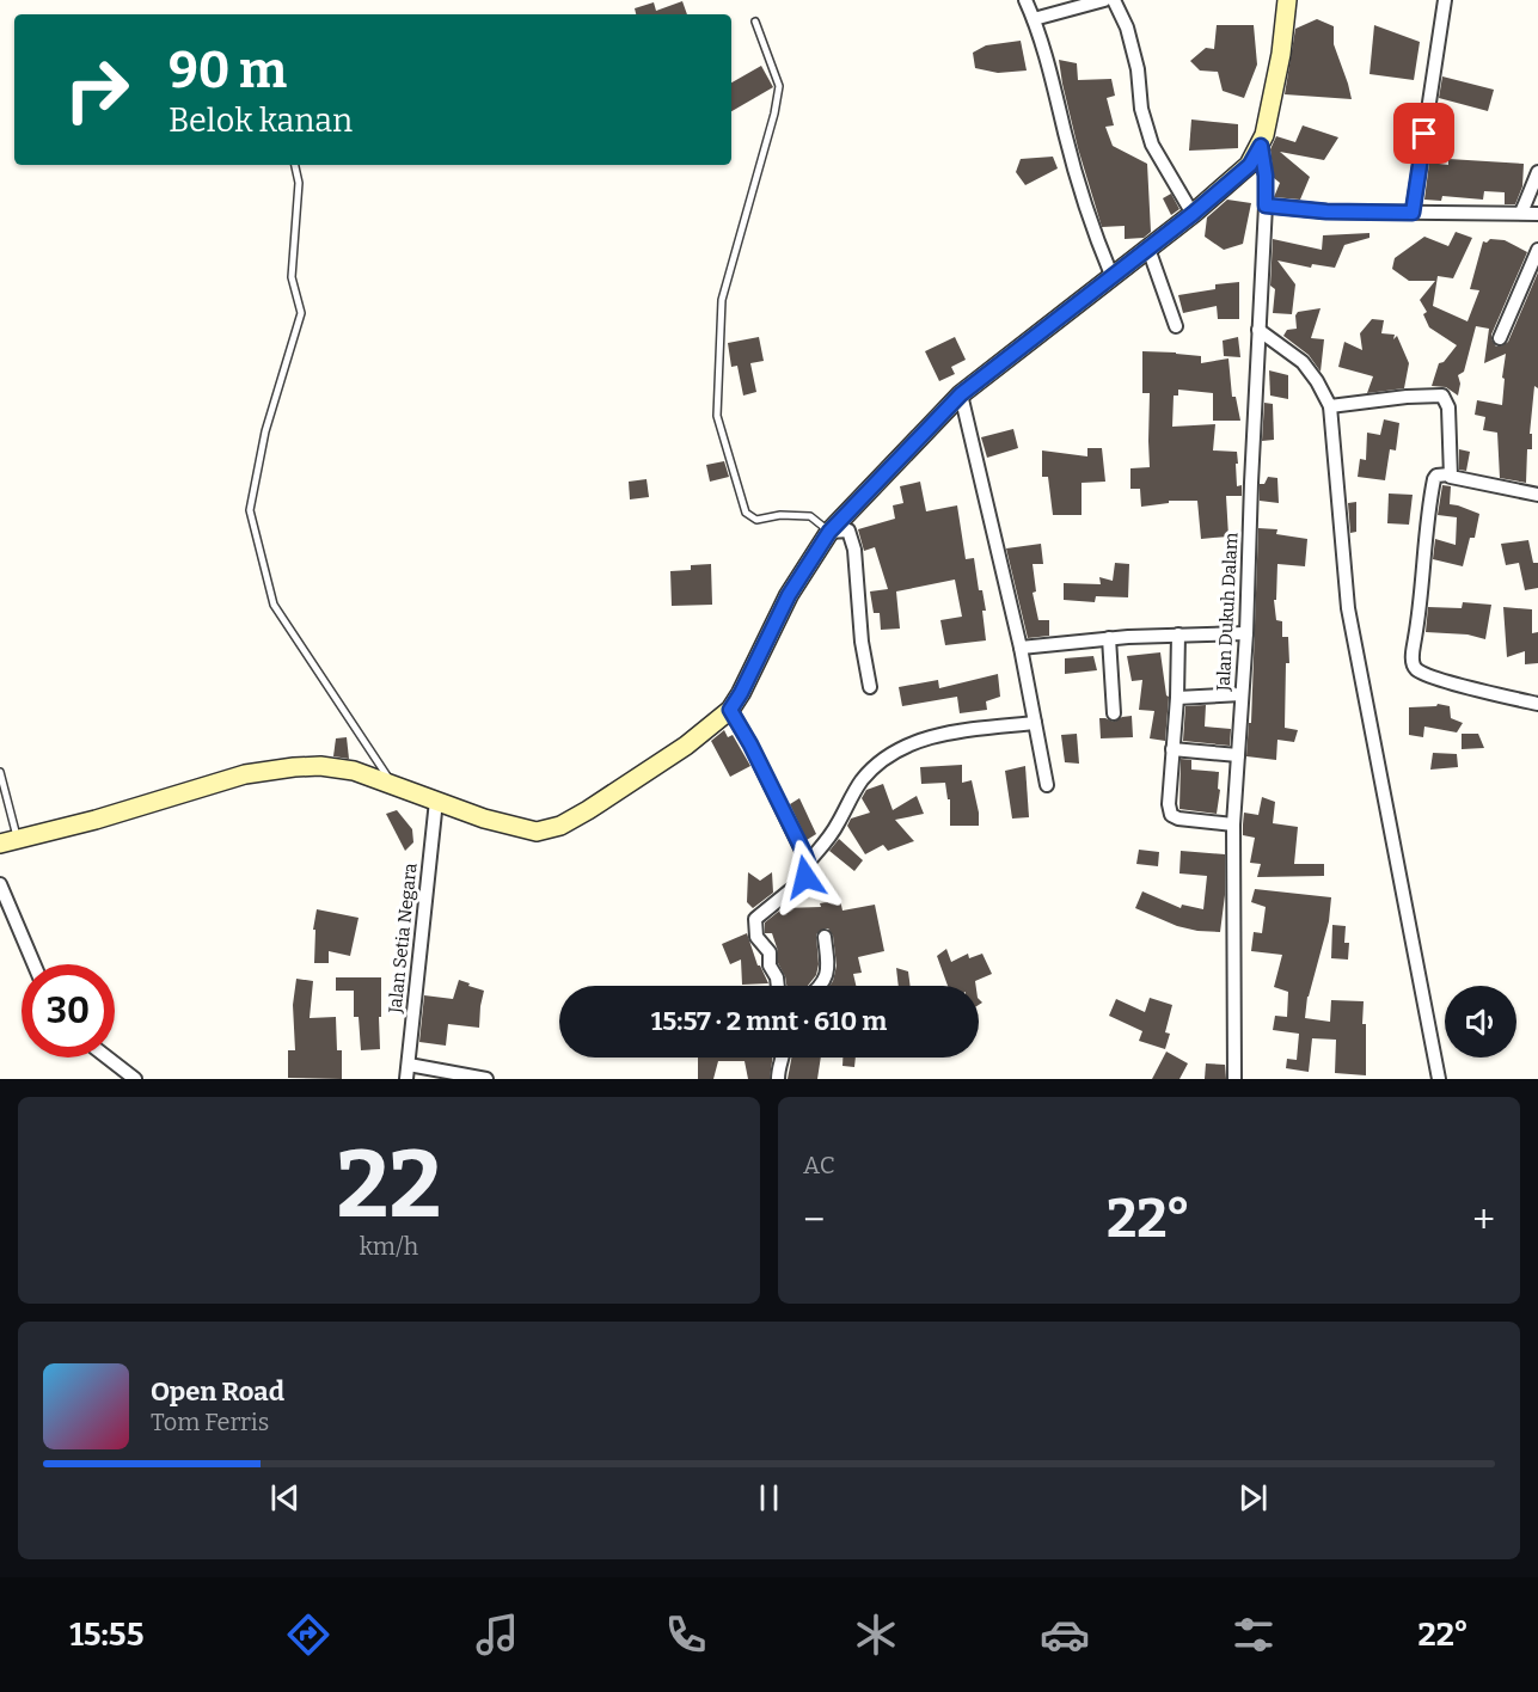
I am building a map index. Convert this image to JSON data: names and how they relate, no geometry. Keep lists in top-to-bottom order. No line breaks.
{"streets":{"street":["Jalan Dukuh Dalam","Jalan Setia Negara"]},"page":{"turn":["90 m","Belok kanan"],"limit":"30","trip":"15:57 · 2 mnt · 610 m","tile":[["22","km/h"],"AC"],"heat":["−","22°","+"],"song":["Open Road","Tom Ferris"],"tabs":["15:55","22°"]}}
